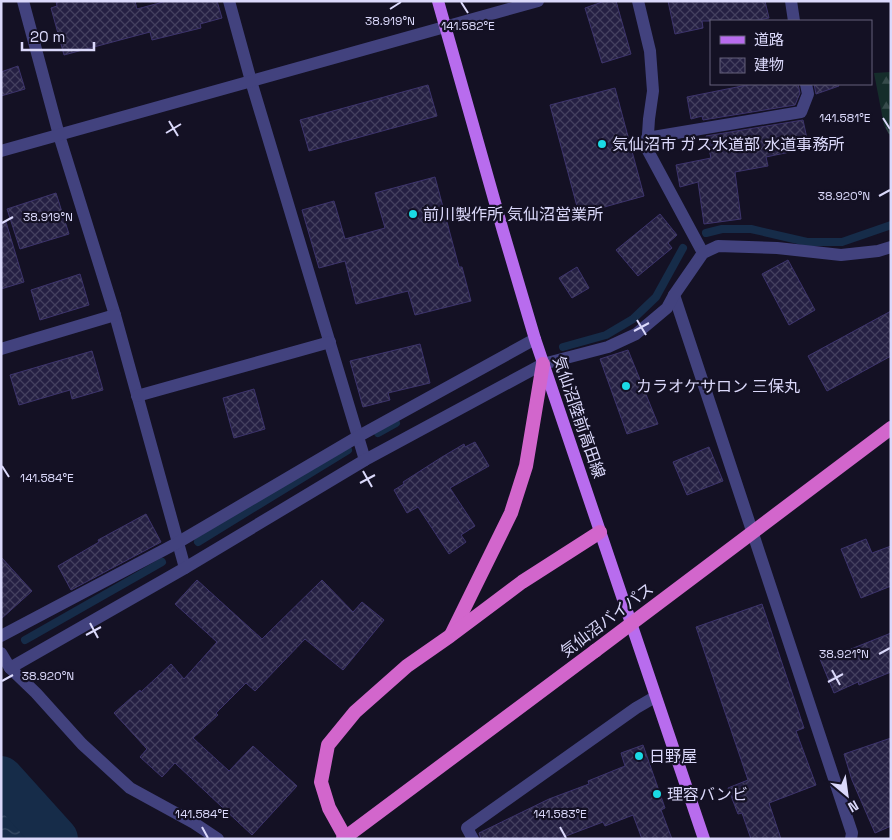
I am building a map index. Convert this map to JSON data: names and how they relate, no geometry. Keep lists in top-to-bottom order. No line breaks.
{"streets":{"highway":["気仙沼バイパス"],"main road":["気仙沼陸前高田線"]},"places":["気仙沼市 ガス水道部 水道事務所","前川製作所 気仙沼営業所","カラオケサロン 三保丸","日野屋","理容バンビ"],"legend":["道路","建物"],"scale_bar":"20 m","north":"bottom right","coordinates":["38.919°N","141.582°E","141.581°E","38.920°N","141.584°E","38.921°N","141.583°E"]}
